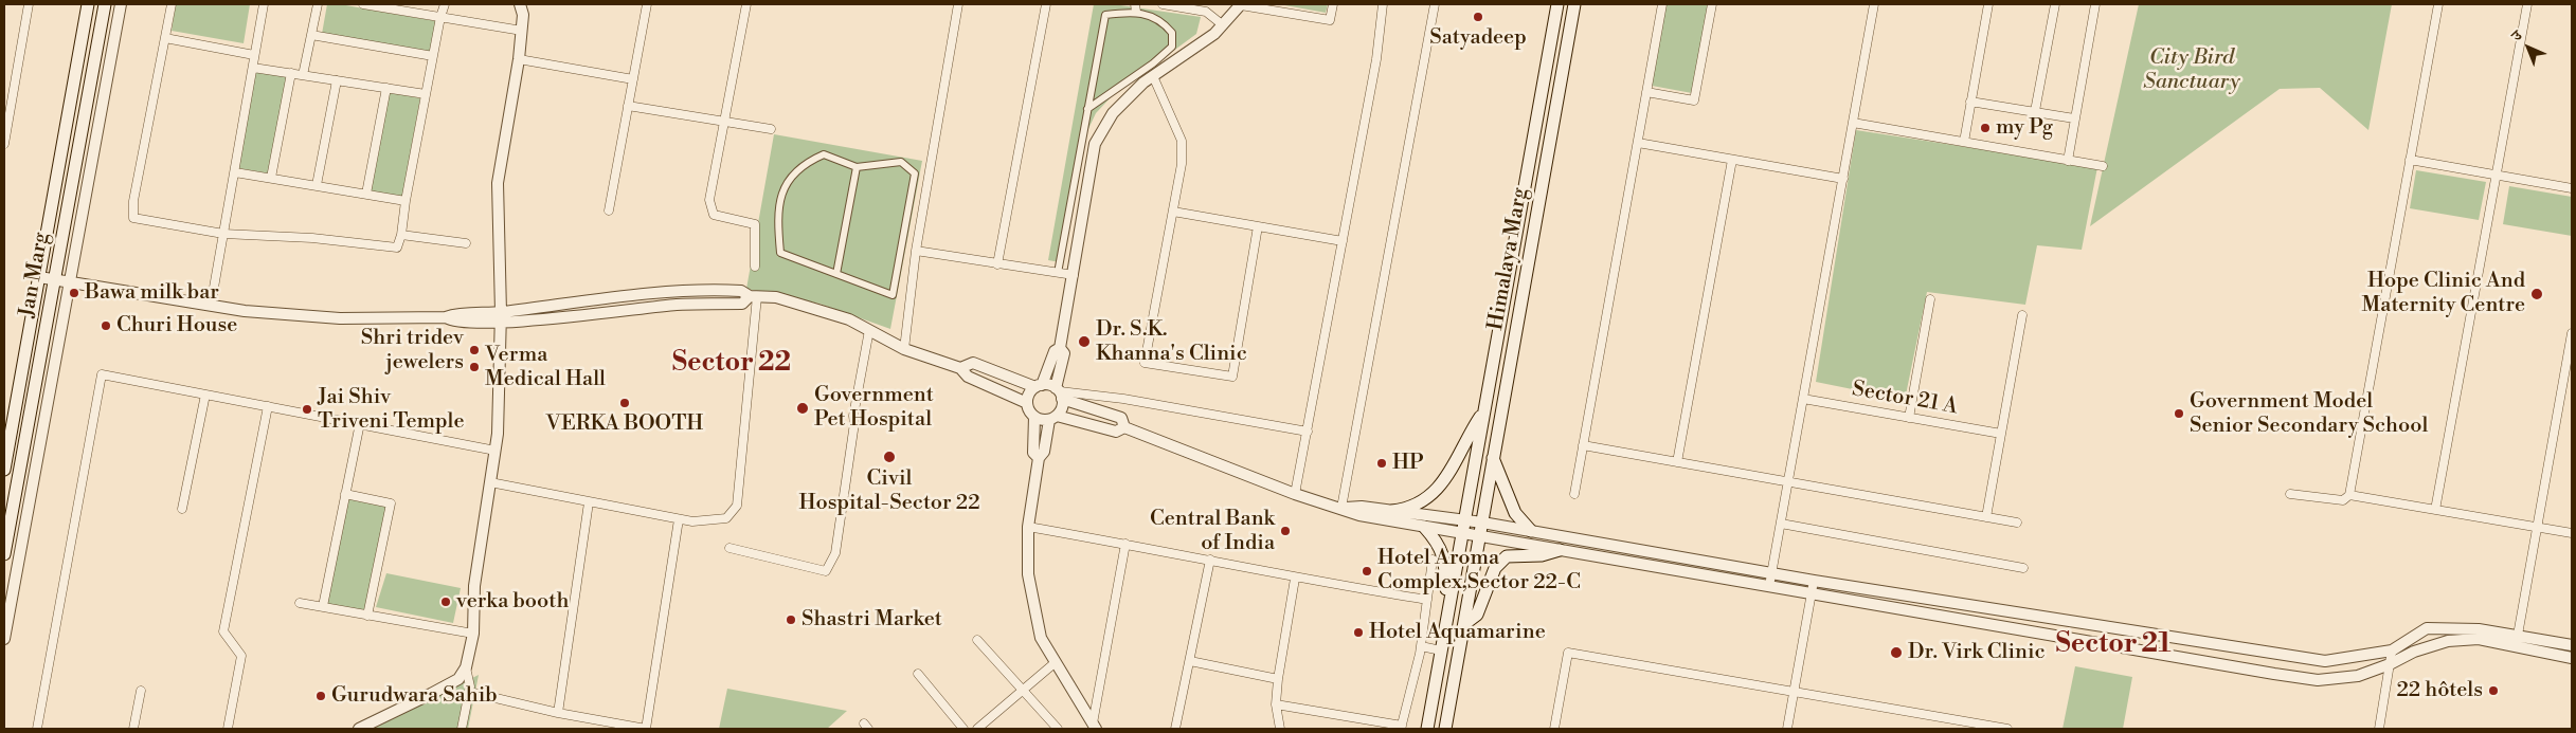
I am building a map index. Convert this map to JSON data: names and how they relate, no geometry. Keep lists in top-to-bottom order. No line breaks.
{"streets":{"main road":["Himalaya Marg","Jan Marg"],"street":["Sector 21 A"]},"districts":["Sector 22","Sector 21"],"parks":["City Bird Sanctuary"],"places":["Satyadeep","my Pg","Bawa milk bar","Hope Clinic And Maternity Centre","Churi House","Dr. S.K. Khanna's Clinic","Shri tridev jewelers","Verma Medical Hall","VERKA BOOTH","Government Pet Hospital","Jai Shiv Triveni Temple","Government Model Senior Secondary School","Civil Hospital-Sector 22","HP","Central Bank of India","Hotel Aroma Complex,Sector 22-C","verka booth","Shastri Market","Hotel Aquamarine","Dr. Virk Clinic","22 hôtels","Gurudwara Sahib"],"north":"top left"}
